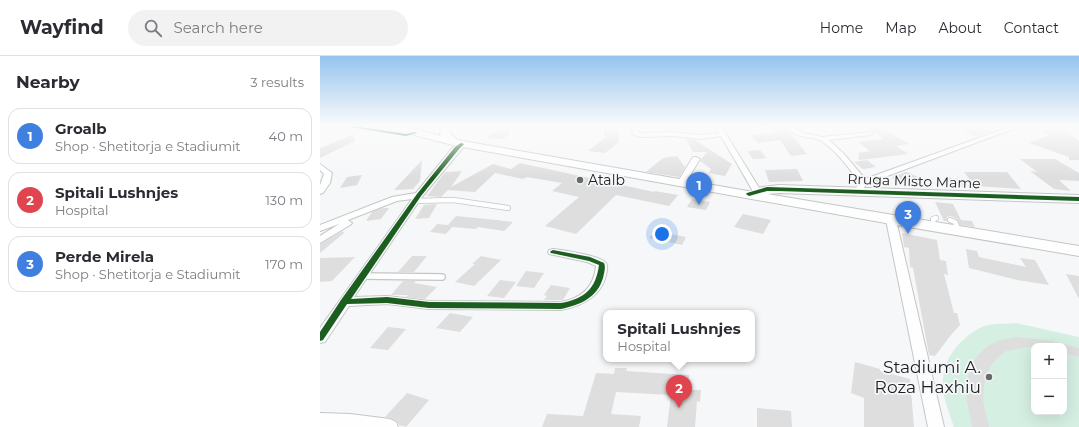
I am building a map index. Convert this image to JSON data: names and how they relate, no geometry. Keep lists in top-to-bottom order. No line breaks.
{"streets":{"main road":["Rruga Misto Mame"]},"places":["Atalb","Stadiumi A. Roza Haxhiu"],"page":{"header":"Wayfind","search":"Search here","nav":["Home","Map","About","Contact"],"heading":["Nearby","3 results"],"list":[{"mark":"1","name":"Groalb","note":"Shop · Shetitorja e Stadiumit","value":"40 m"},{"mark":"2","name":"Spitali Lushnjes","note":"Hospital","value":"130 m"},{"mark":"3","name":"Perde Mirela","note":"Shop · Shetitorja e Stadiumit","value":"170 m"}],"pins":["1","3","2"],"popup":["Spitali Lushnjes","Hospital"],"map_buttons":["+","−"]}}
